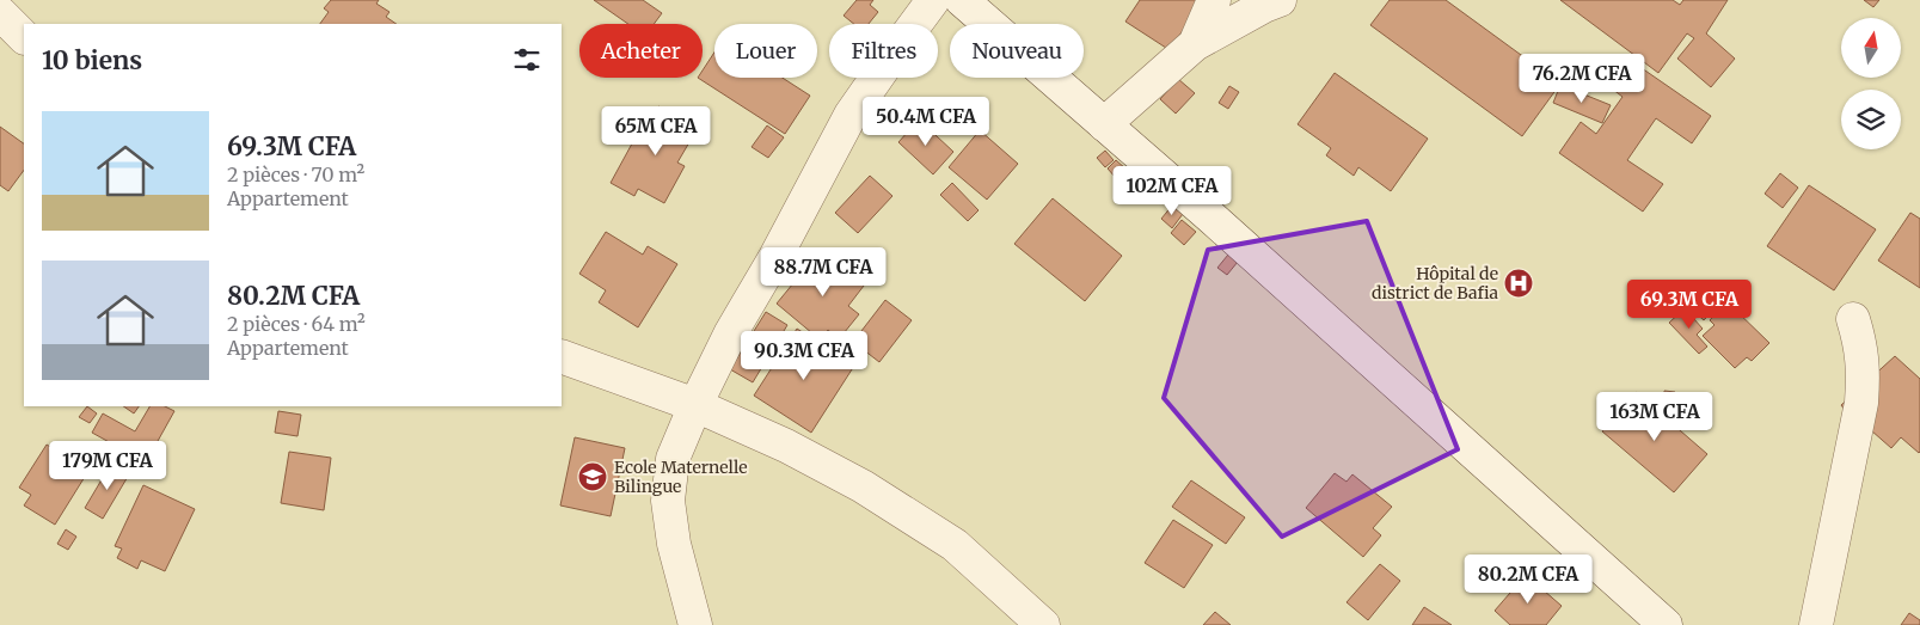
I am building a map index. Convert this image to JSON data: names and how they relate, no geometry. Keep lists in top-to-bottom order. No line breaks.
{"places":{"hospital":["Hôpital de district de Bafia"],"school or university":["Ecole Maternelle Bilingue"]},"north":"top","page":{"chip":["Acheter","Louer","Filtres","Nouveau"],"heading":"10 biens","price":["76.2M CFA","50.4M CFA","65M CFA","102M CFA","88.7M CFA","69.3M CFA","90.3M CFA","163M CFA","179M CFA","80.2M CFA"],"list":[{"name":"69.3M CFA","note":"2 pièces · 70 m² · Appartement"},{"name":"80.2M CFA","note":"2 pièces · 64 m² · Appartement"}]}}
